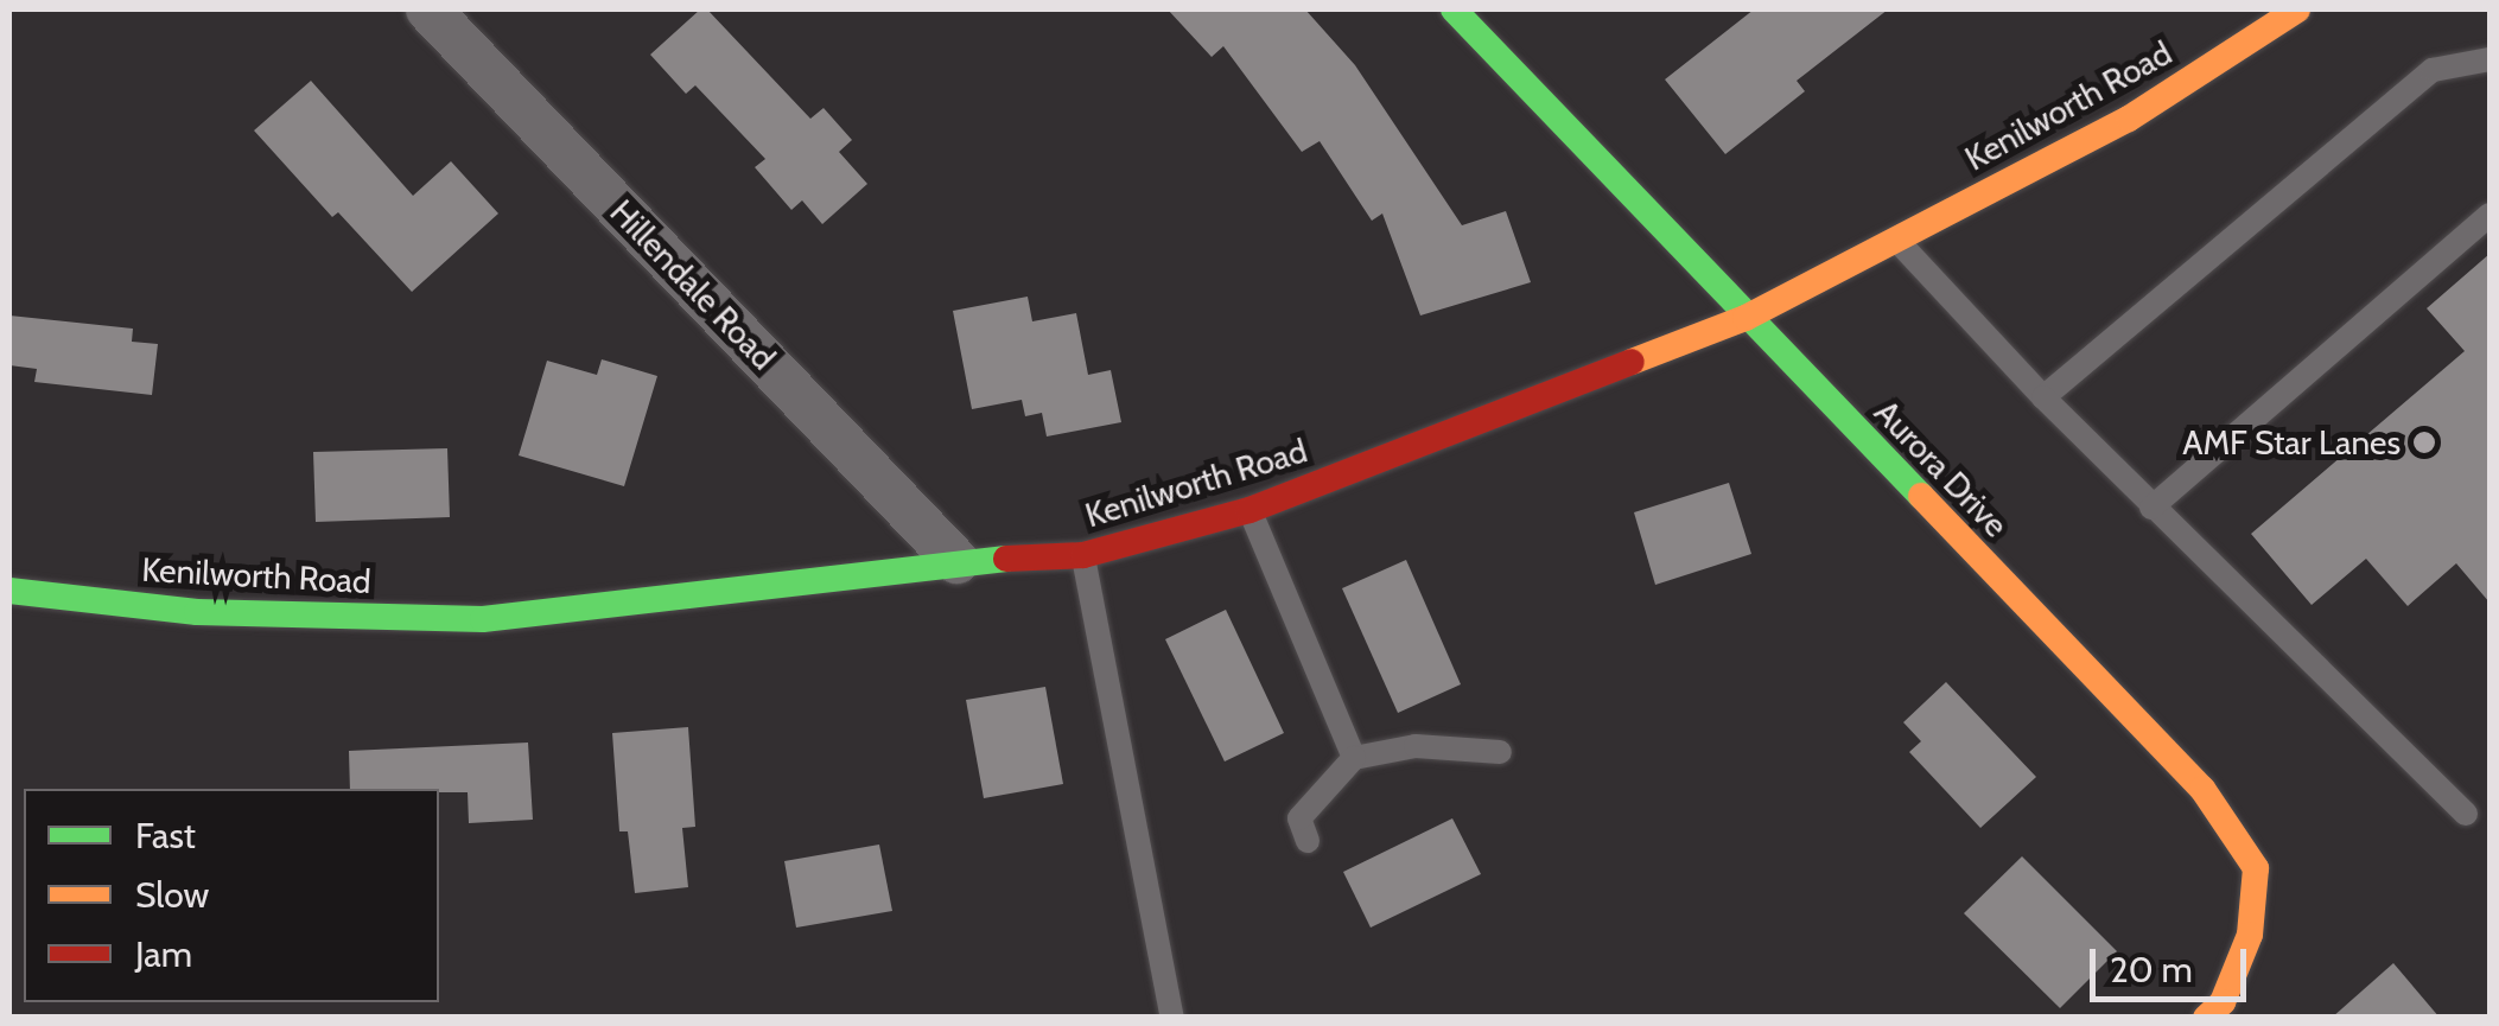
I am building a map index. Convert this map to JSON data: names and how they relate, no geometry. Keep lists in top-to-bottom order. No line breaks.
{"streets":{"street":["Kenilworth Road","Hillendale Road","Aurora Drive"]},"crossings":[["Kenilworth Road","Hillendale Road"],["Kenilworth Road","Aurora Drive"]],"places":["AMF Star Lanes"],"legend":["Fast","Slow","Jam"],"scale_bar":"20 m"}
